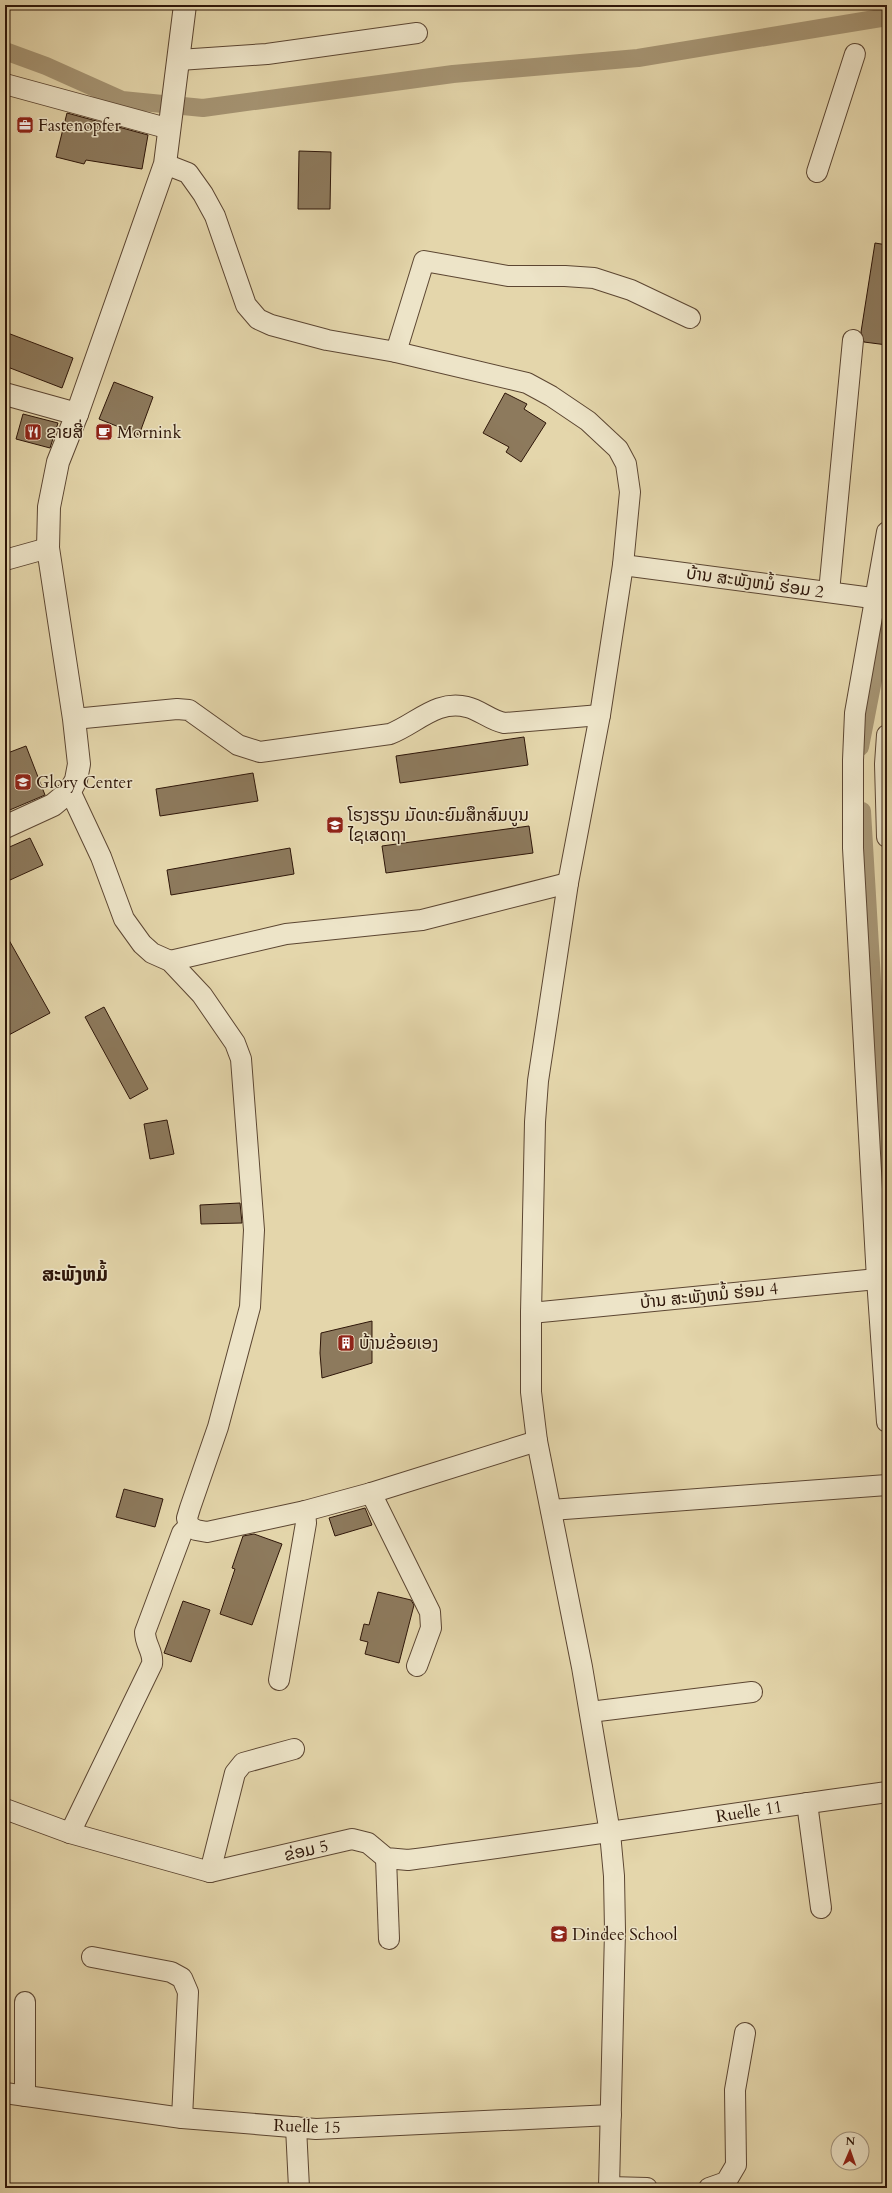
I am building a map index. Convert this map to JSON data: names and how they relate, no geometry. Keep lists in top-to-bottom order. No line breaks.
{"streets":{"street":["ບ້ານ ສະພັງຫມໍ້ ຮ່ອມ 2","ບ້ານ ສະພັງຫມໍ້ ຮ່ອມ 4","Ruelle 11","ຂ່ອມ 5","Ruelle 15"]},"districts":["ສະພັງຫມໍ້"],"places":{"office":["Fastenopfer"],"restaurant":["ຂາຍສີ່"],"cafe":["Mornink"],"school or university":["Glory Center","ໂຮງຮຽນ ມັດທະຍົມສຶກສົມບູນ ໄຊເສດຖາ","Dindee School"],"building":["ບ້ານຂ້ອຍເອງ"]},"north":"top"}
